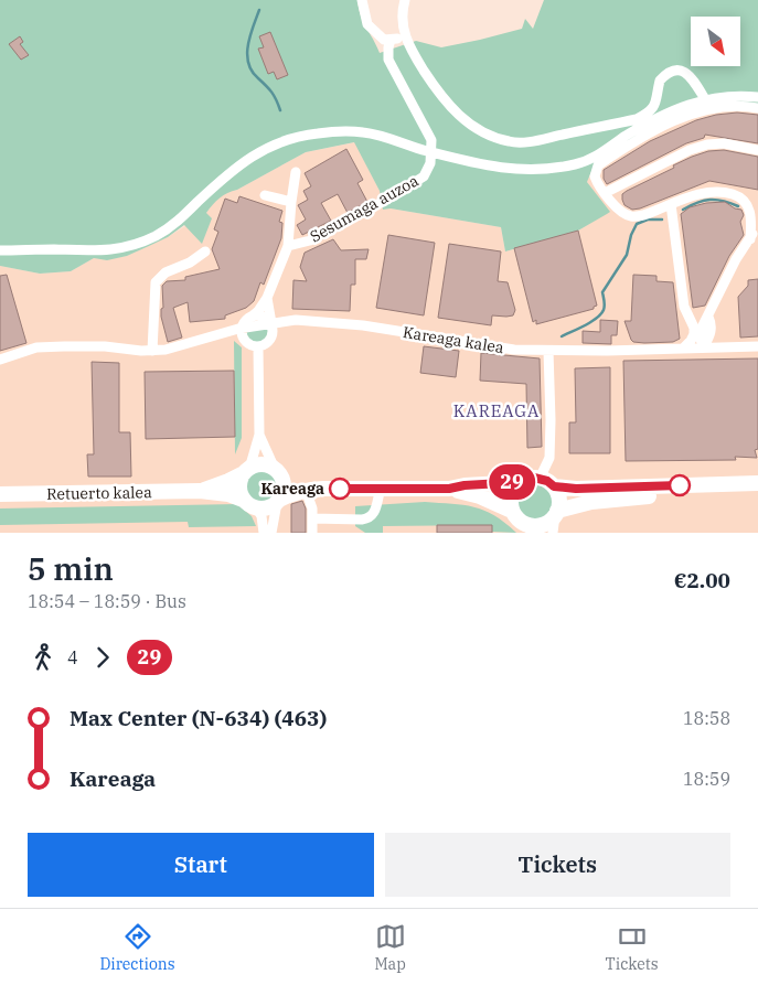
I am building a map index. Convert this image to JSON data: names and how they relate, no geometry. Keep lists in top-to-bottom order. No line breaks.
{"streets":{"main road":["Retuerto kalea"],"street":["Sesumaga auzoa","Kareaga kalea"]},"districts":["KAREAGA"],"places":["Kareaga"],"lines":["bus line 29"],"north":"bottom right","page":{"on_map":"29","heading":["5 min","18:54 – 18:59 · Bus","€2.00"],"legs":["4","29"],"list":[{"name":"Max Center (N-634) (463)","value":"18:58"},{"name":"Kareaga","value":"18:59"}],"buttons":["Start","Tickets"],"tabs":["Directions","Map","Tickets"]}}
